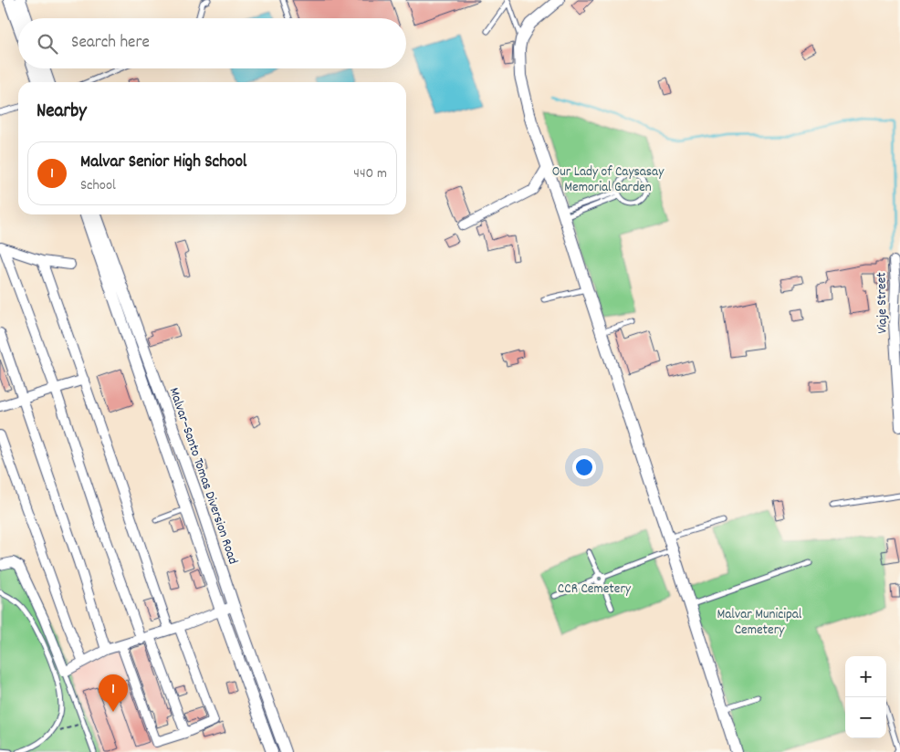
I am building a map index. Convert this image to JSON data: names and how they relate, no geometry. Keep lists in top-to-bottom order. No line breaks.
{"streets":{"street":["Viaje Street","Malvar–Santo Tomas Diversion Road"]},"parks":["Our Lady of Caysasay Memorial Garden","CCR Cemetery","Malvar Municipal Cemetery"],"page":{"search":"Search here","heading":"Nearby","list":[{"mark":"1","name":"Malvar Senior High School","note":"School","value":"440 m"}],"map_buttons":["+","−"],"pins":"1"}}
